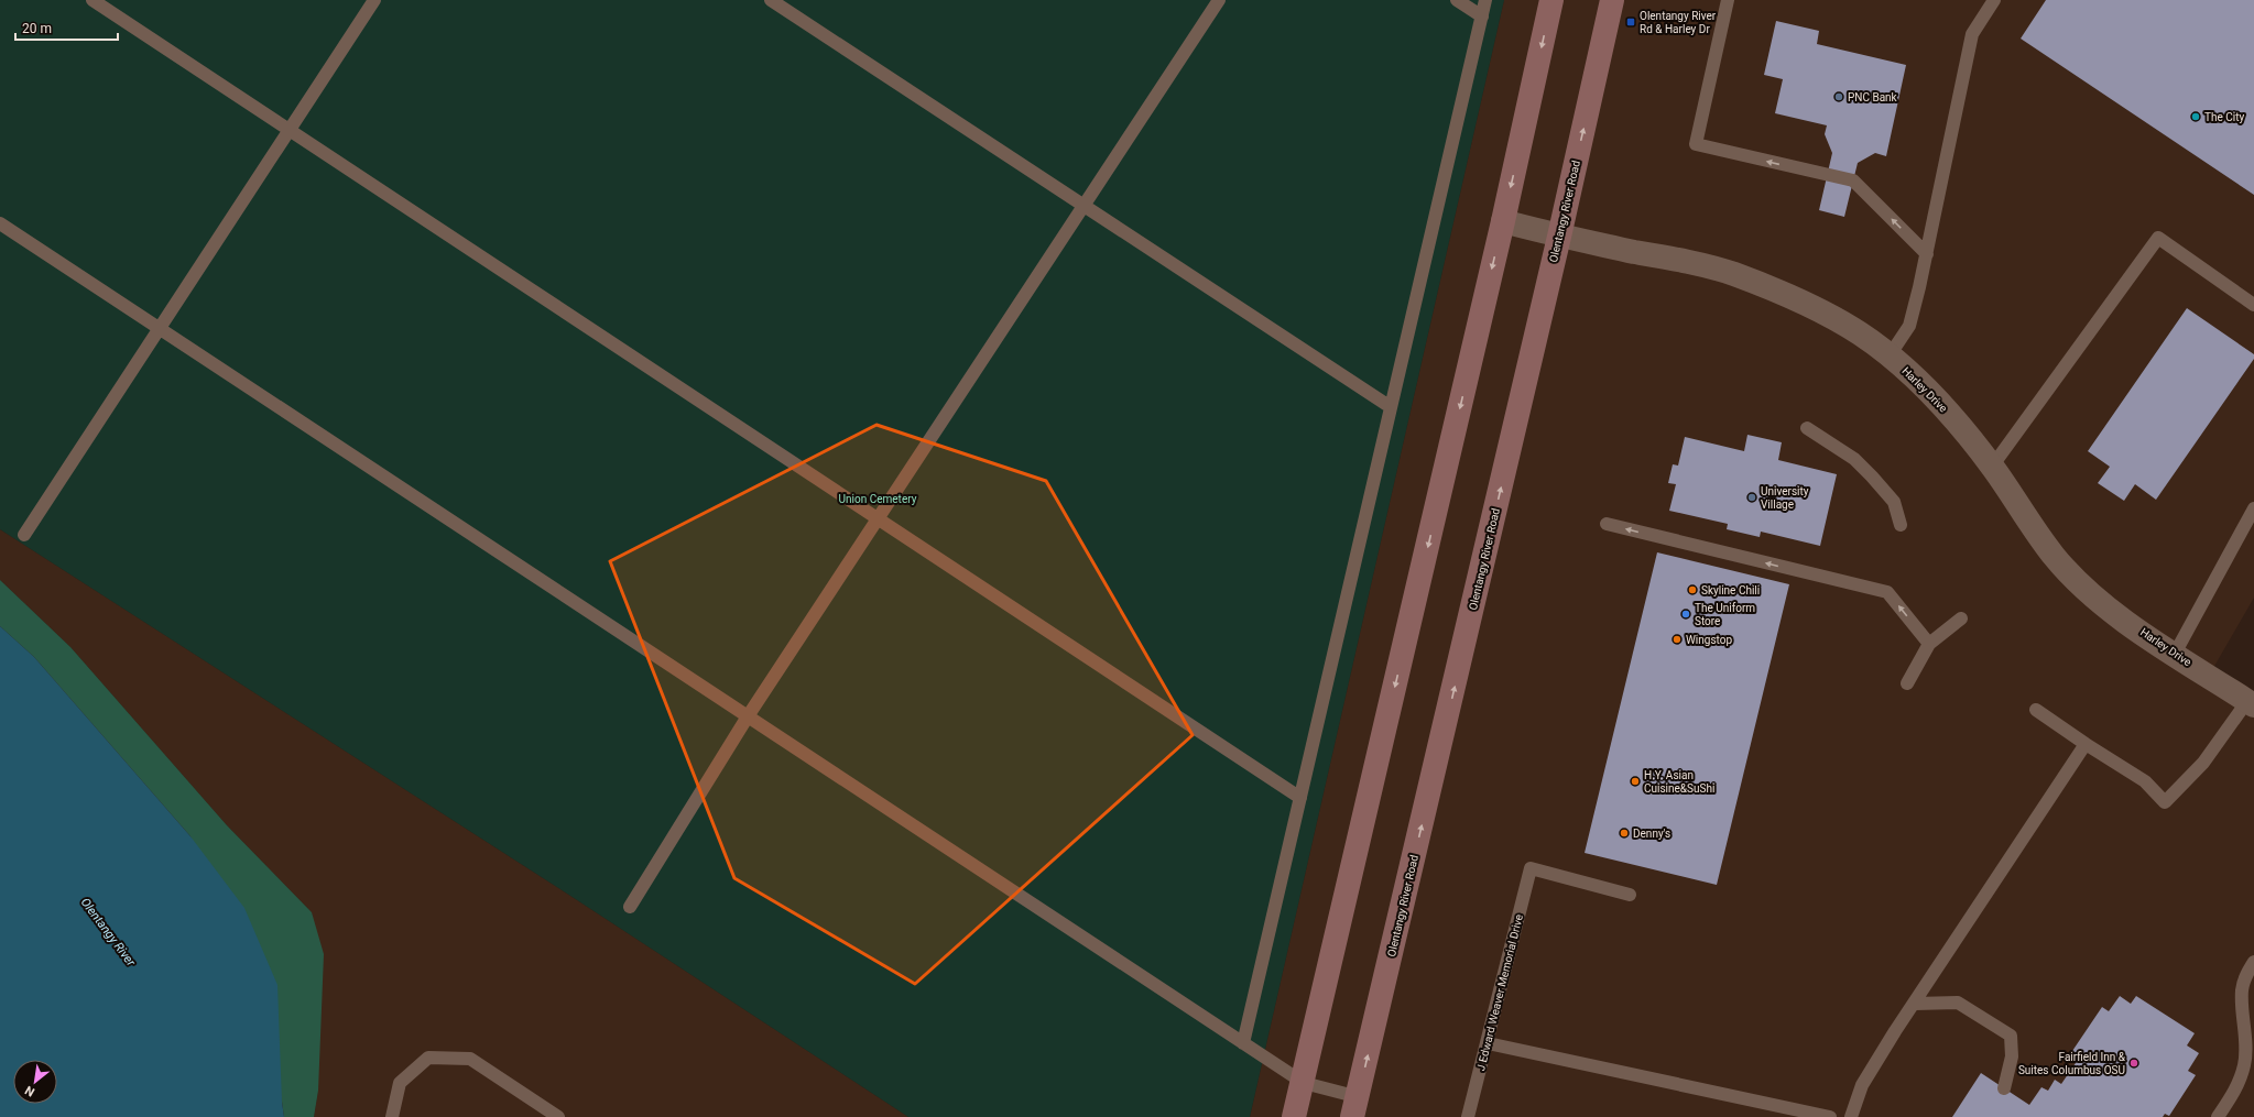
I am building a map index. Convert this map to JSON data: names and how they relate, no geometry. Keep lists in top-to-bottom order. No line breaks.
{"streets":{"main road":["Olentangy River Road"],"street":["Harley Drive"],"lane":["J Edward Weaver Memorial Drive"]},"crossings":[["Olentangy River Road","Harley Drive"]],"water":["Olentangy River"],"parks":["Union Cemetery"],"places":{"transit":["Olentangy River Rd & Harley Dr"],"other":["PNC Bank","The City","University Village","Skyline Chili","The Uniform Store","Wingstop","H.Y. Asian Cuisine&SuShi","Denny's","Fairfield Inn & Suites Columbus OSU"]},"scale_bar":"20 m","north":"bottom left"}
